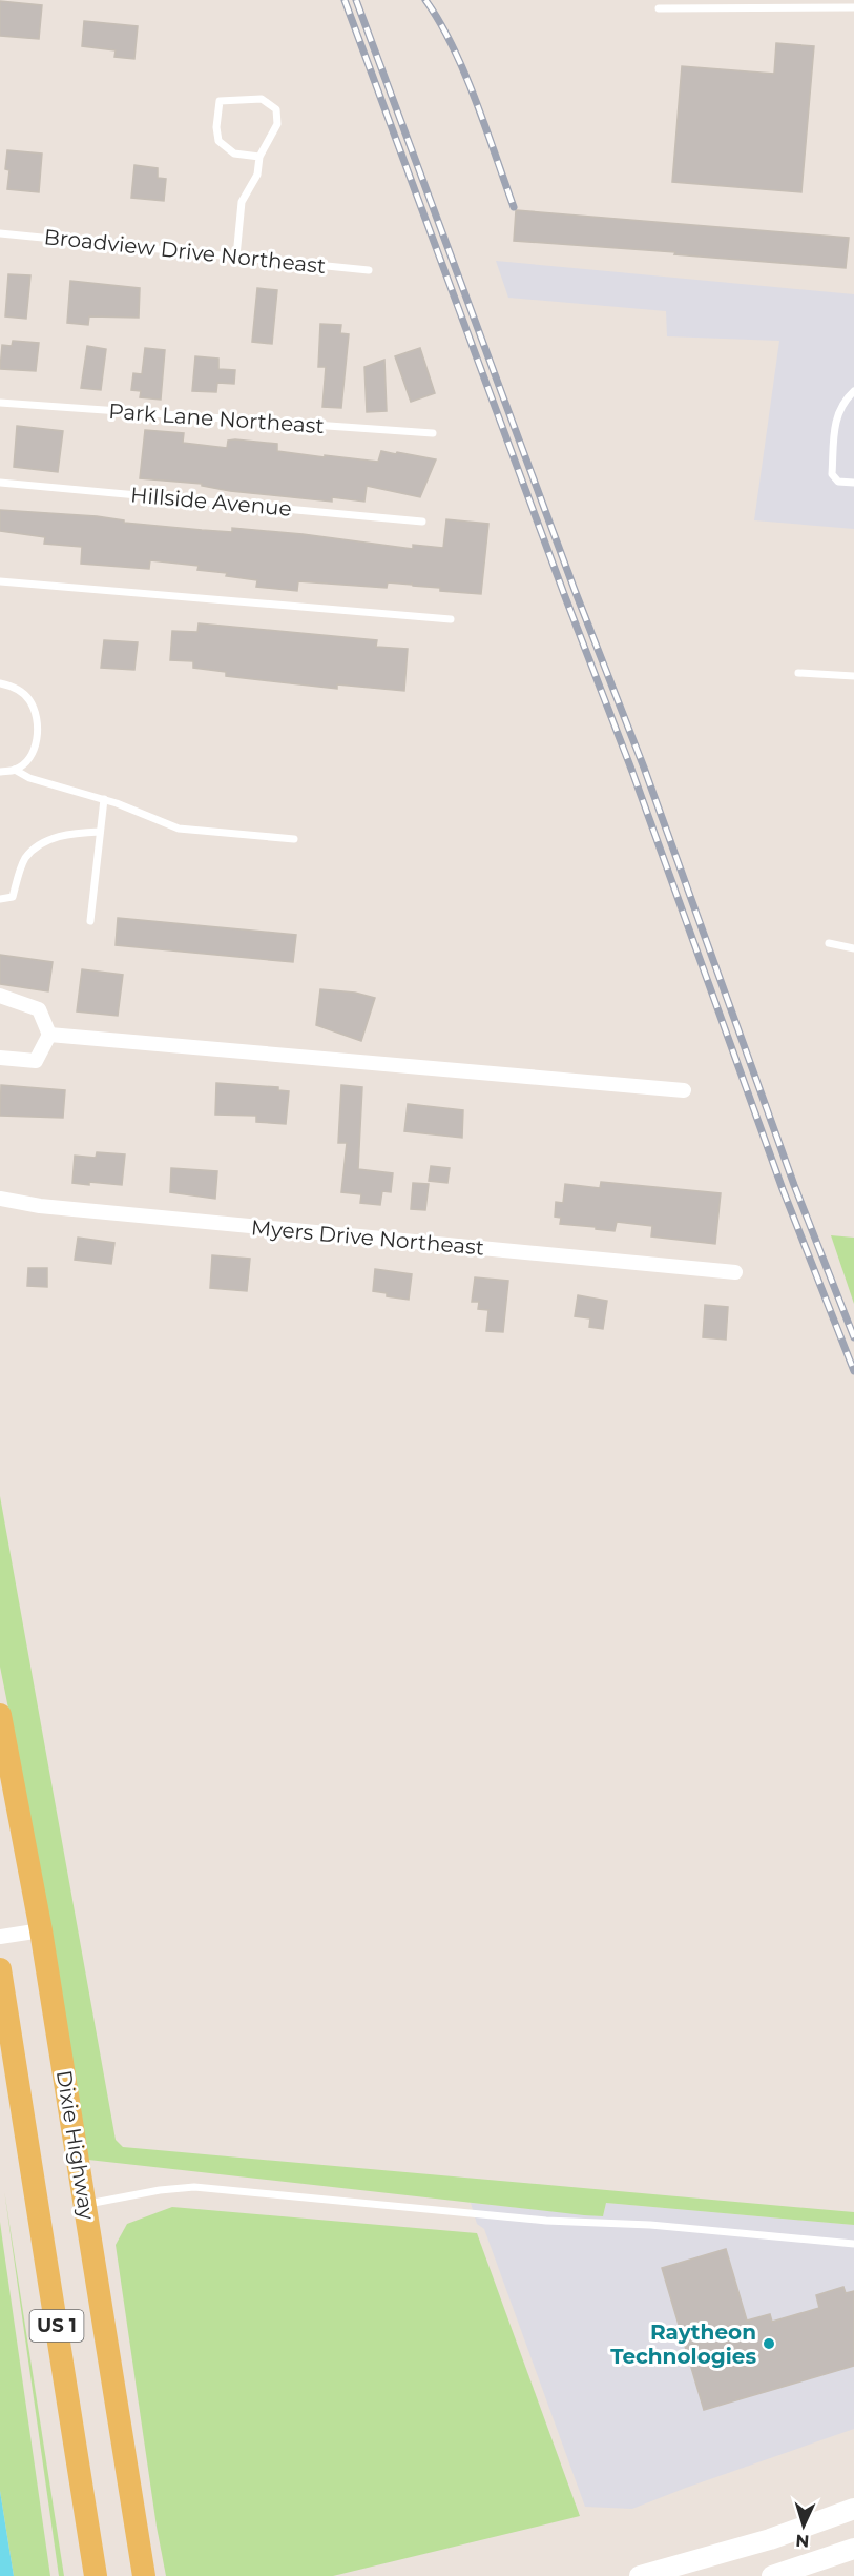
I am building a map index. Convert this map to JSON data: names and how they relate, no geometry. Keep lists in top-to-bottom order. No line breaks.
{"streets":{"main road":["Dixie Highway","US 1"],"street":["Myers Drive Northeast"],"lane":["Broadview Drive Northeast","Park Lane Northeast","Hillside Avenue"]},"places":["Raytheon Technologies"],"north":"bottom"}
